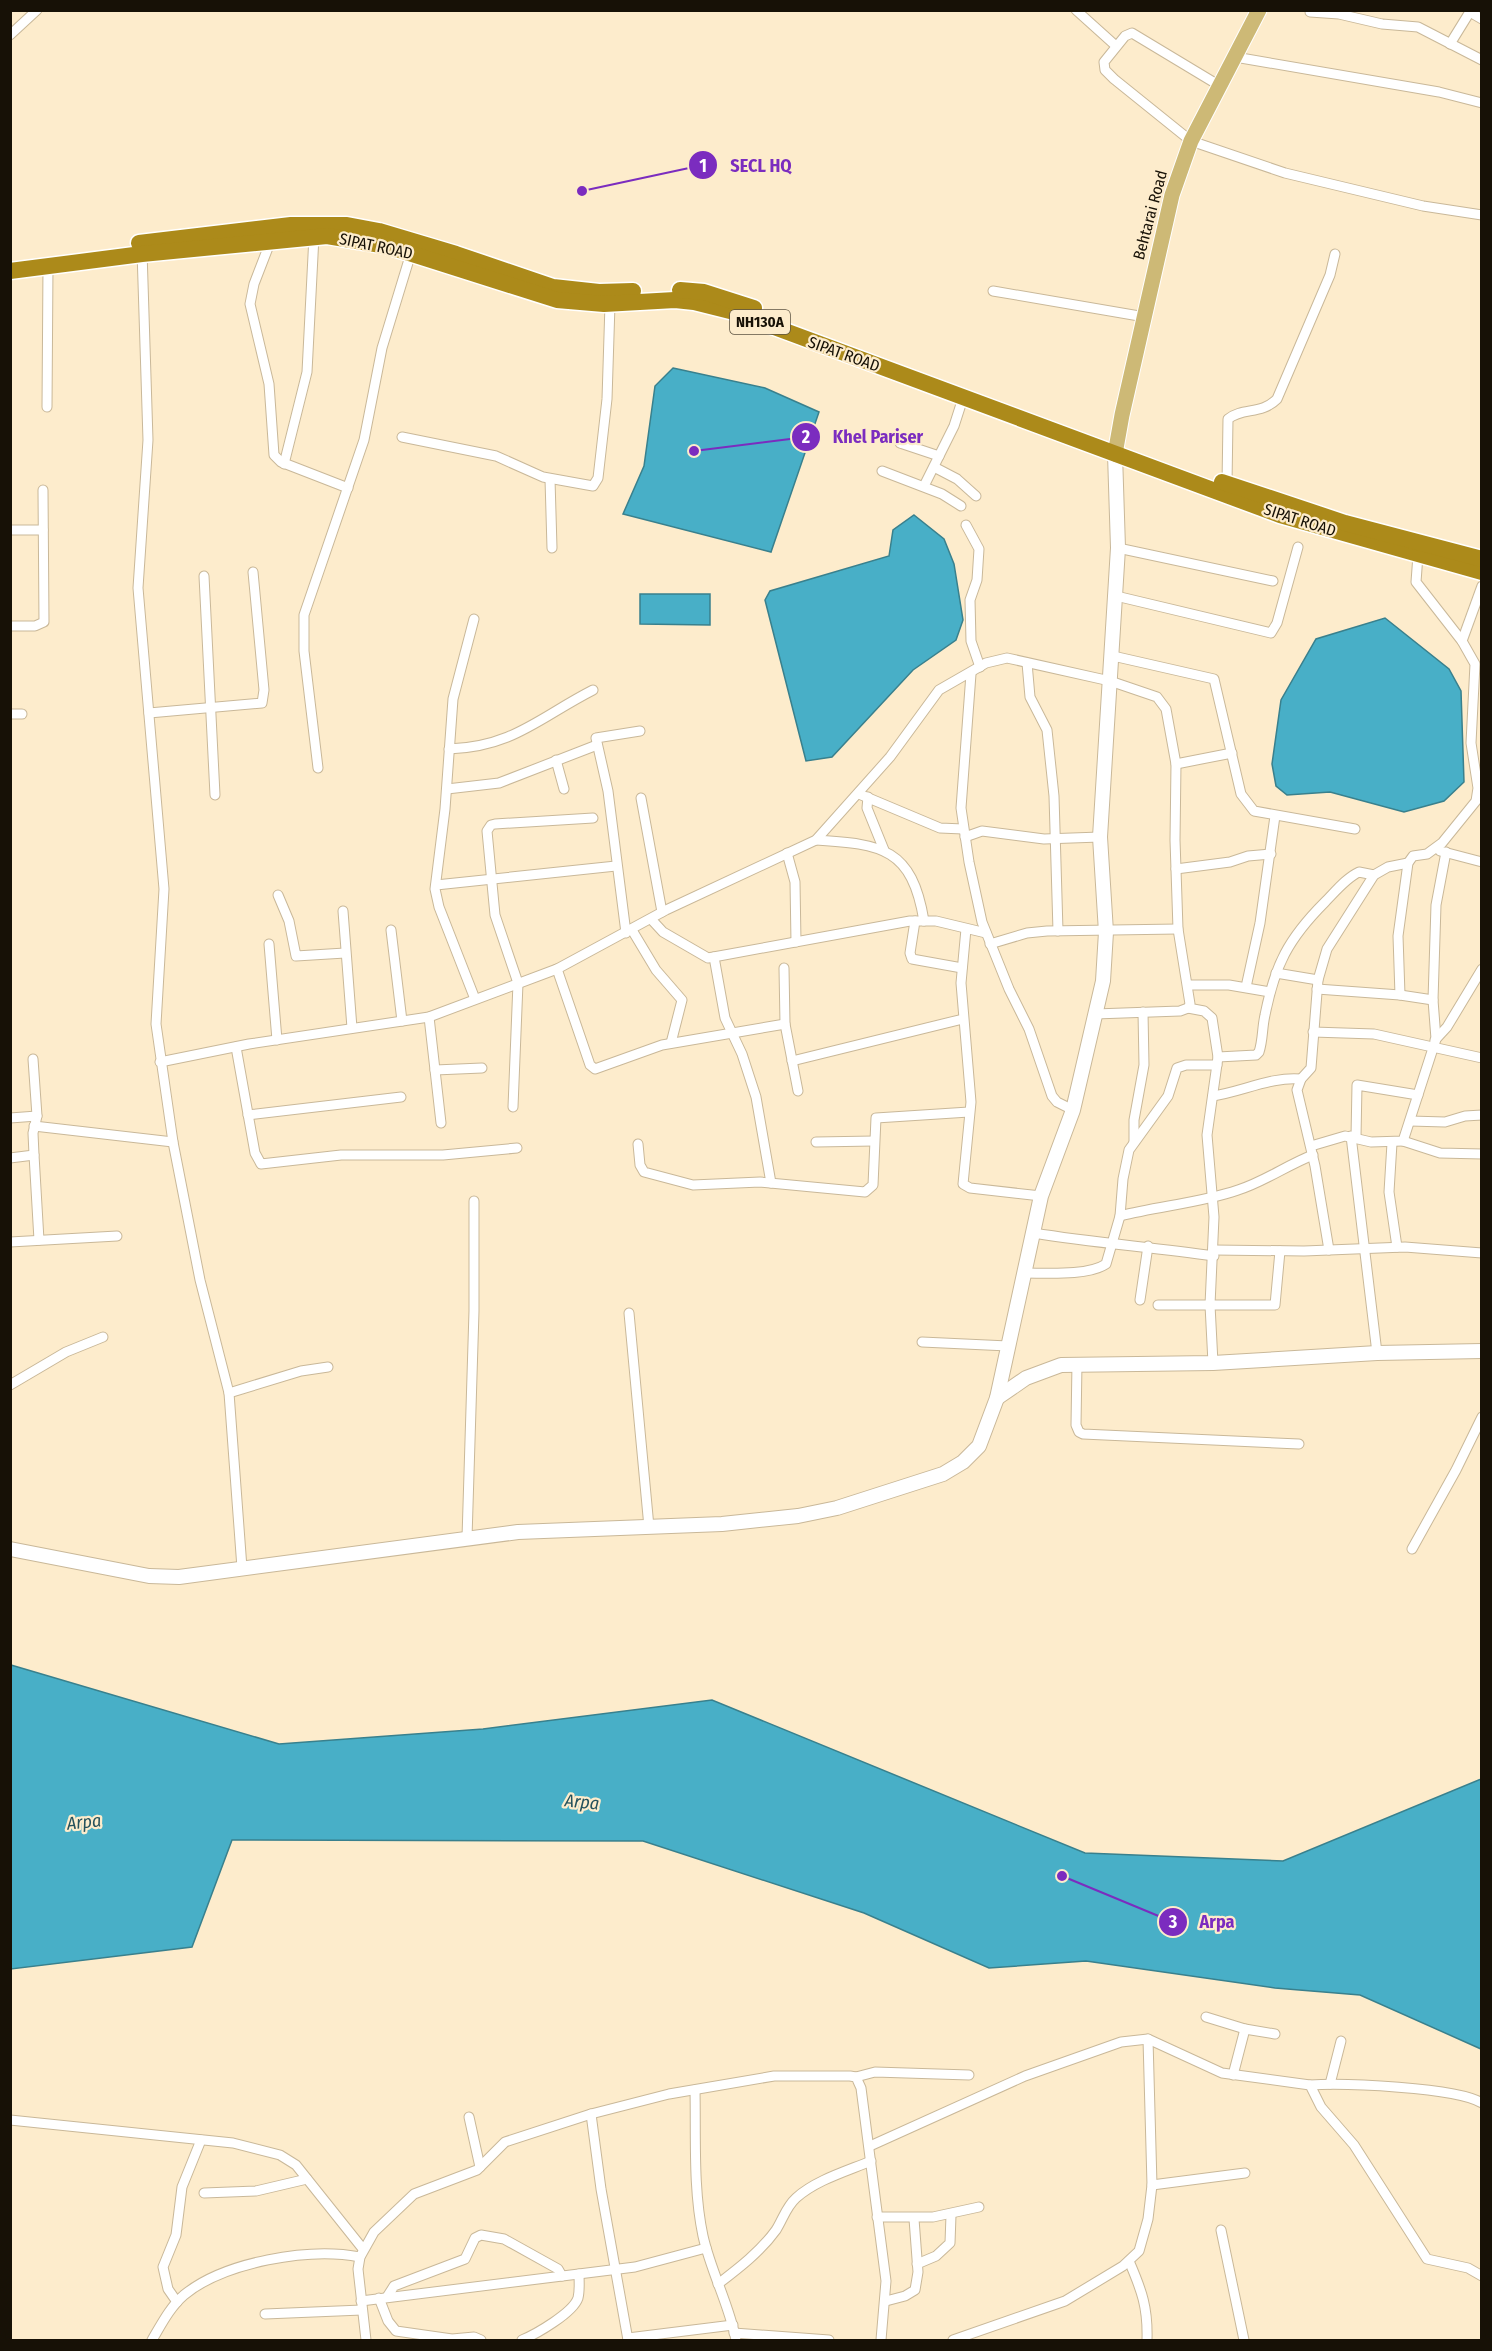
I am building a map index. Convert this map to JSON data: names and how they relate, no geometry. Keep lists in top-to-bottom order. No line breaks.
{"streets":{"highway":["SIPAT ROAD","NH130A"],"main road":["Behtarai Road"]},"crossings":[["Behtarai Road","SIPAT ROAD"]],"water":["Arpa"],"places":["SECL HQ","Khel Pariser","Arpa"]}
